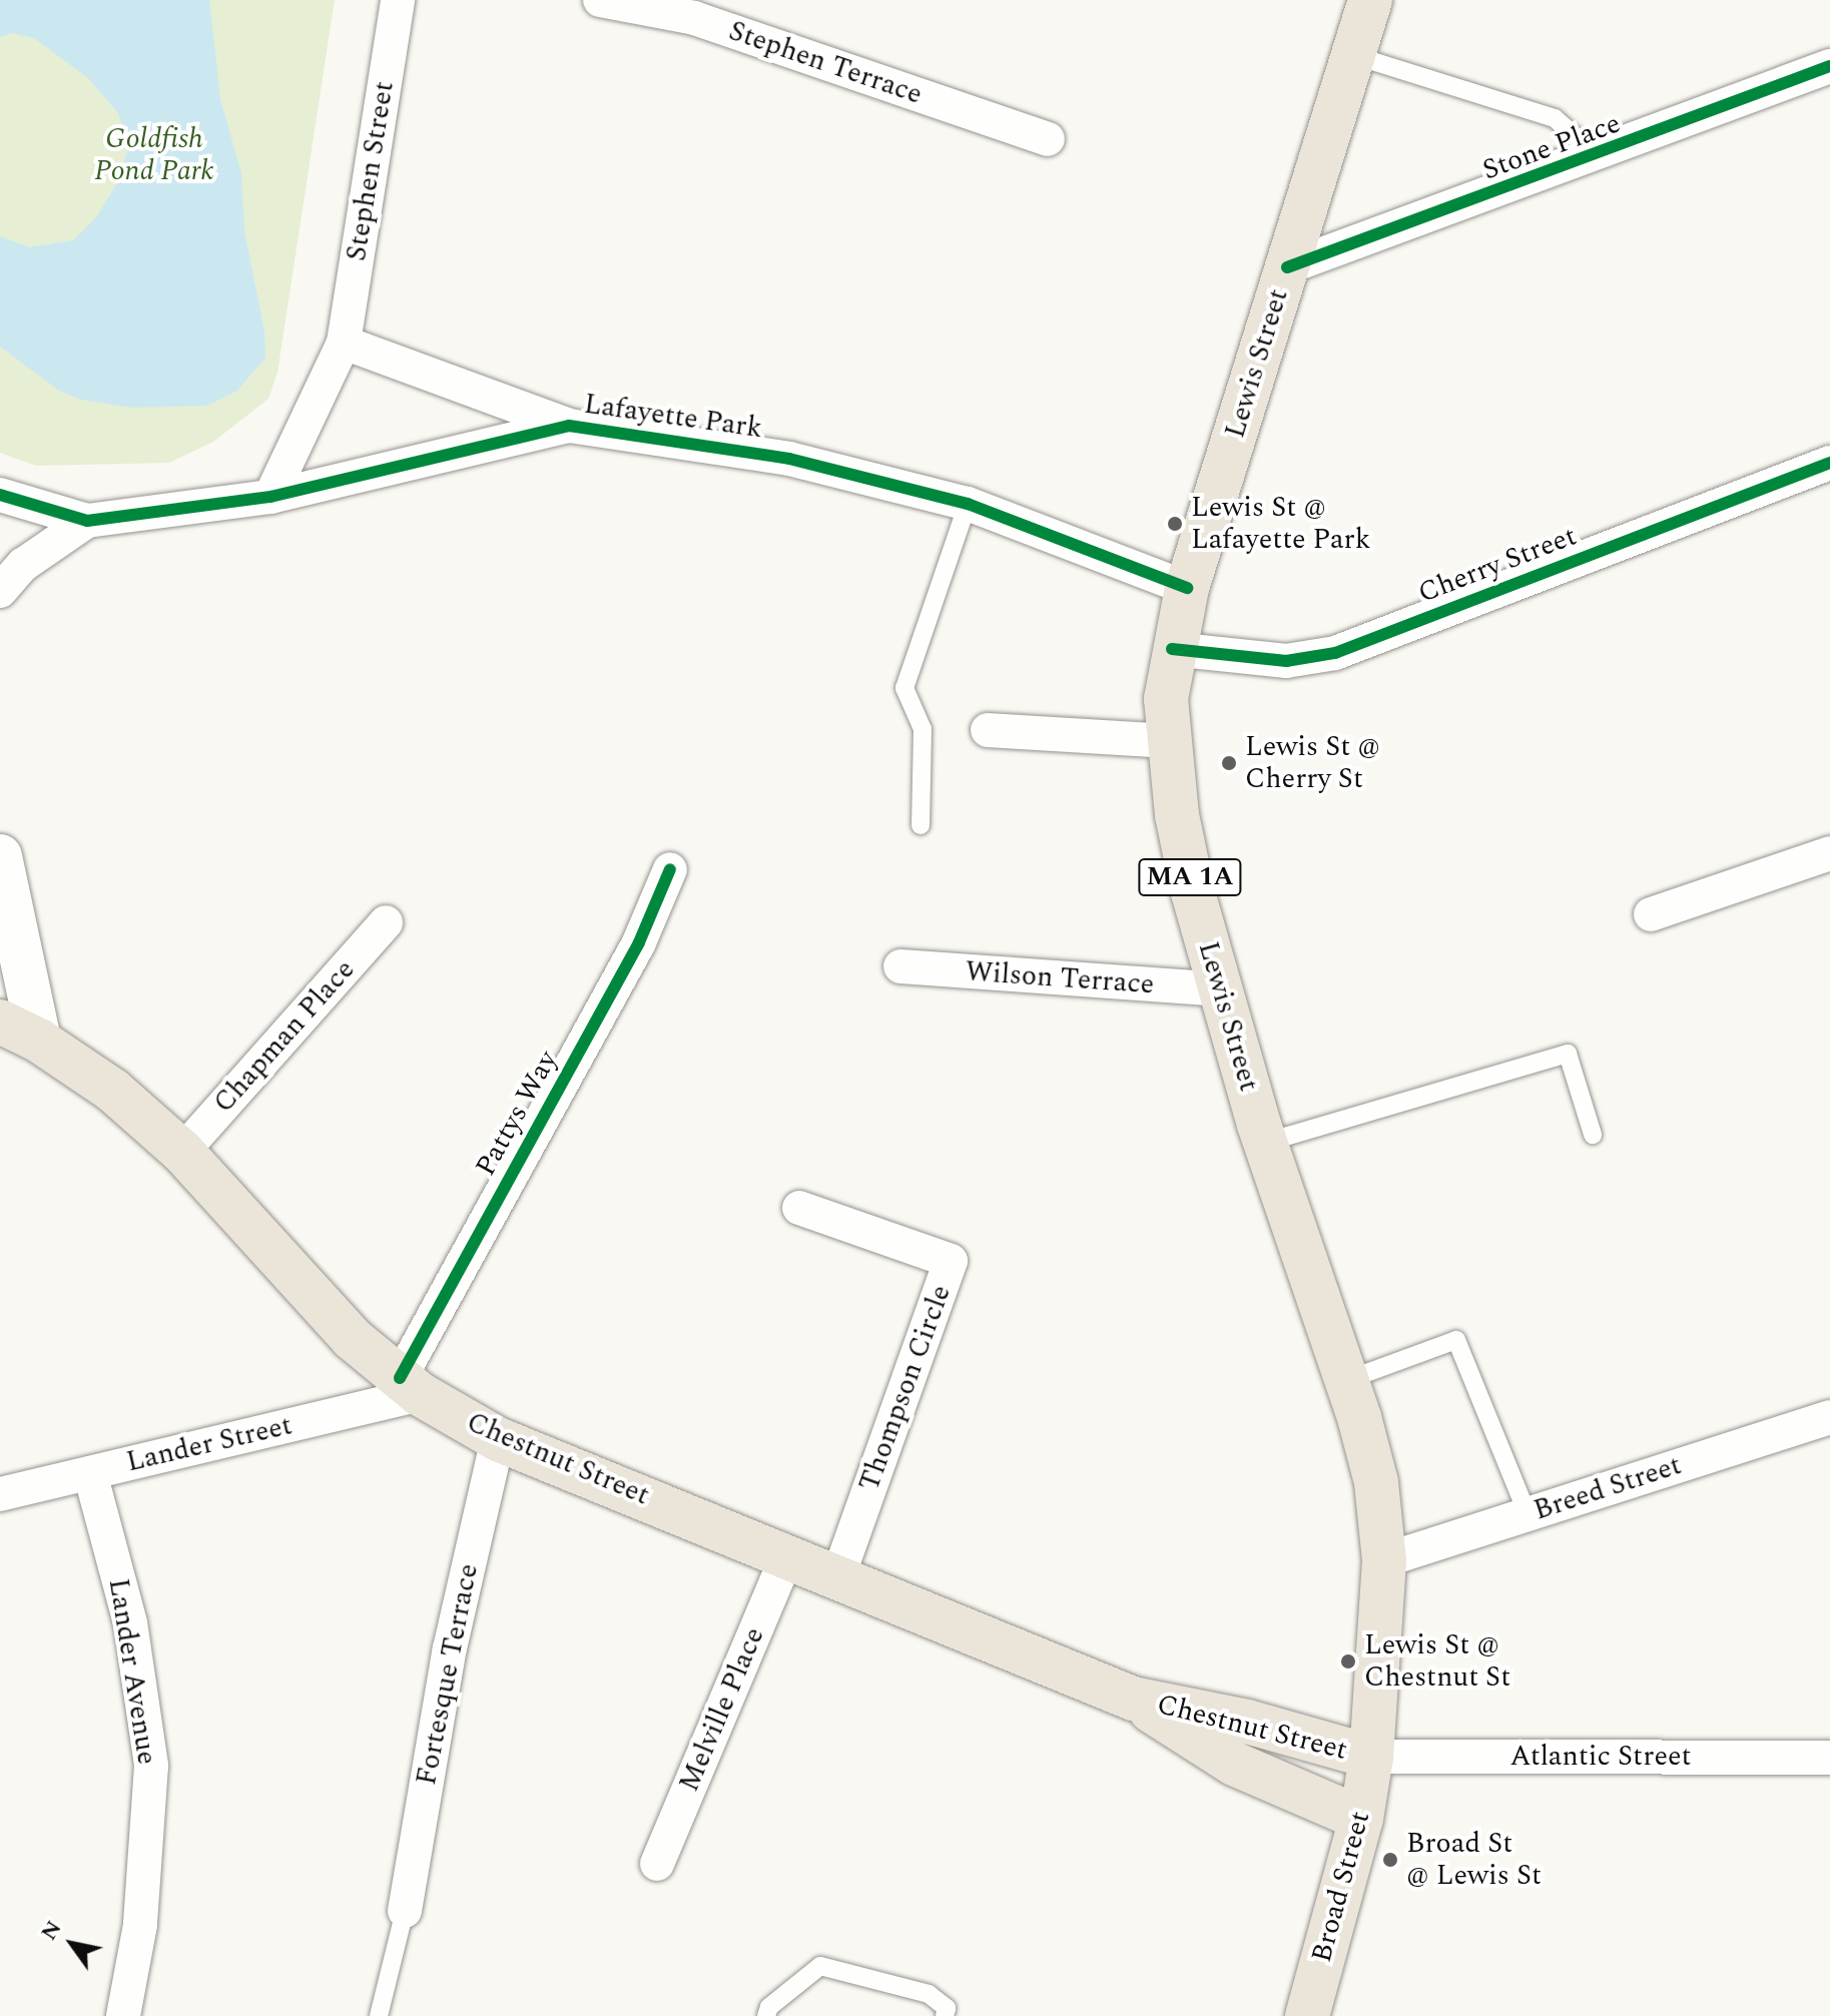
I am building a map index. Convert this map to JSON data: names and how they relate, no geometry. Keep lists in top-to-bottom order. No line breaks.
{"streets":{"main road":["Lewis Street","MA 1A","Chestnut Street","Broad Street"],"street":["Stephen Terrace","Stone Place","Stephen Street","Lafayette Park","Cherry Street","Wilson Terrace","Chapman Place","Pattys Way","Thompson Circle","Lander Street","Breed Street","Lander Avenue","Fortesque Terrace","Melville Place","Atlantic Street"]},"crossings":[["Stone Place","Lewis Street"],["Stephen Street","Lafayette Park"],["Lewis Street","Lafayette Park"],["Lewis Street","Cherry Street"],["Lewis Street","Wilson Terrace"],["Lewis Street","Chestnut Street"],["Lewis Street","Breed Street"],["Lewis Street","Atlantic Street"],["Lewis Street","Broad Street"],["Chapman Place","Chestnut Street"],["Pattys Way","Lander Street"],["Pattys Way","Chestnut Street"],["Thompson Circle","Chestnut Street"],["Lander Street","Chestnut Street"],["Lander Street","Lander Avenue"],["Chestnut Street","Fortesque Terrace"],["Chestnut Street","Melville Place"],["Chestnut Street","Atlantic Street"],["Chestnut Street","Broad Street"],["Atlantic Street","Broad Street"]],"parks":["Goldfish Pond Park"],"places":["Lewis St @ Lafayette Park","Lewis St @ Cherry St","Lewis St @ Chestnut St","Broad St @ Lewis St"],"north":"top left"}
